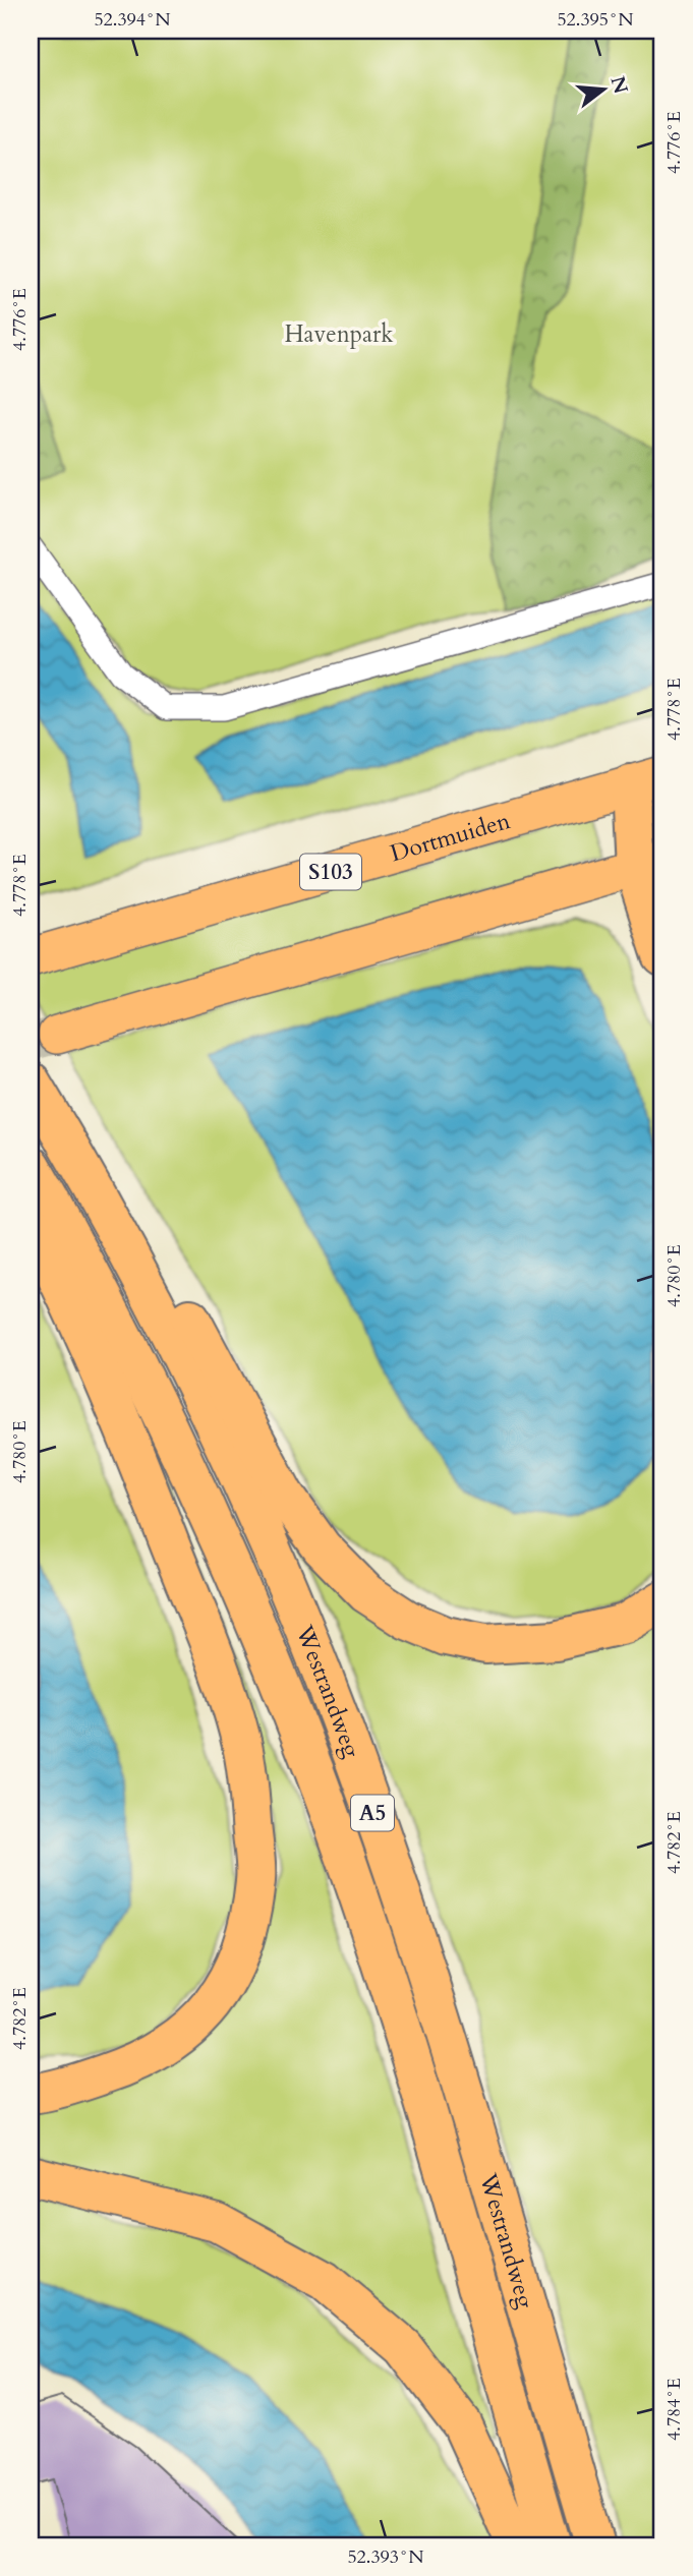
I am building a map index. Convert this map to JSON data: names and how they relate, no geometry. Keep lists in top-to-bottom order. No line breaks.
{"streets":{"highway":["Westrandweg","A5"],"main road":["Dortmuiden","S103"]},"crossings":[["Westrandweg","A5"]],"parks":["Havenpark"],"north":"right","coordinates":["52.394°N","52.395°N","4.776°E","4.778°E","4.780°E","4.782°E","4.784°E","52.393°N"]}
